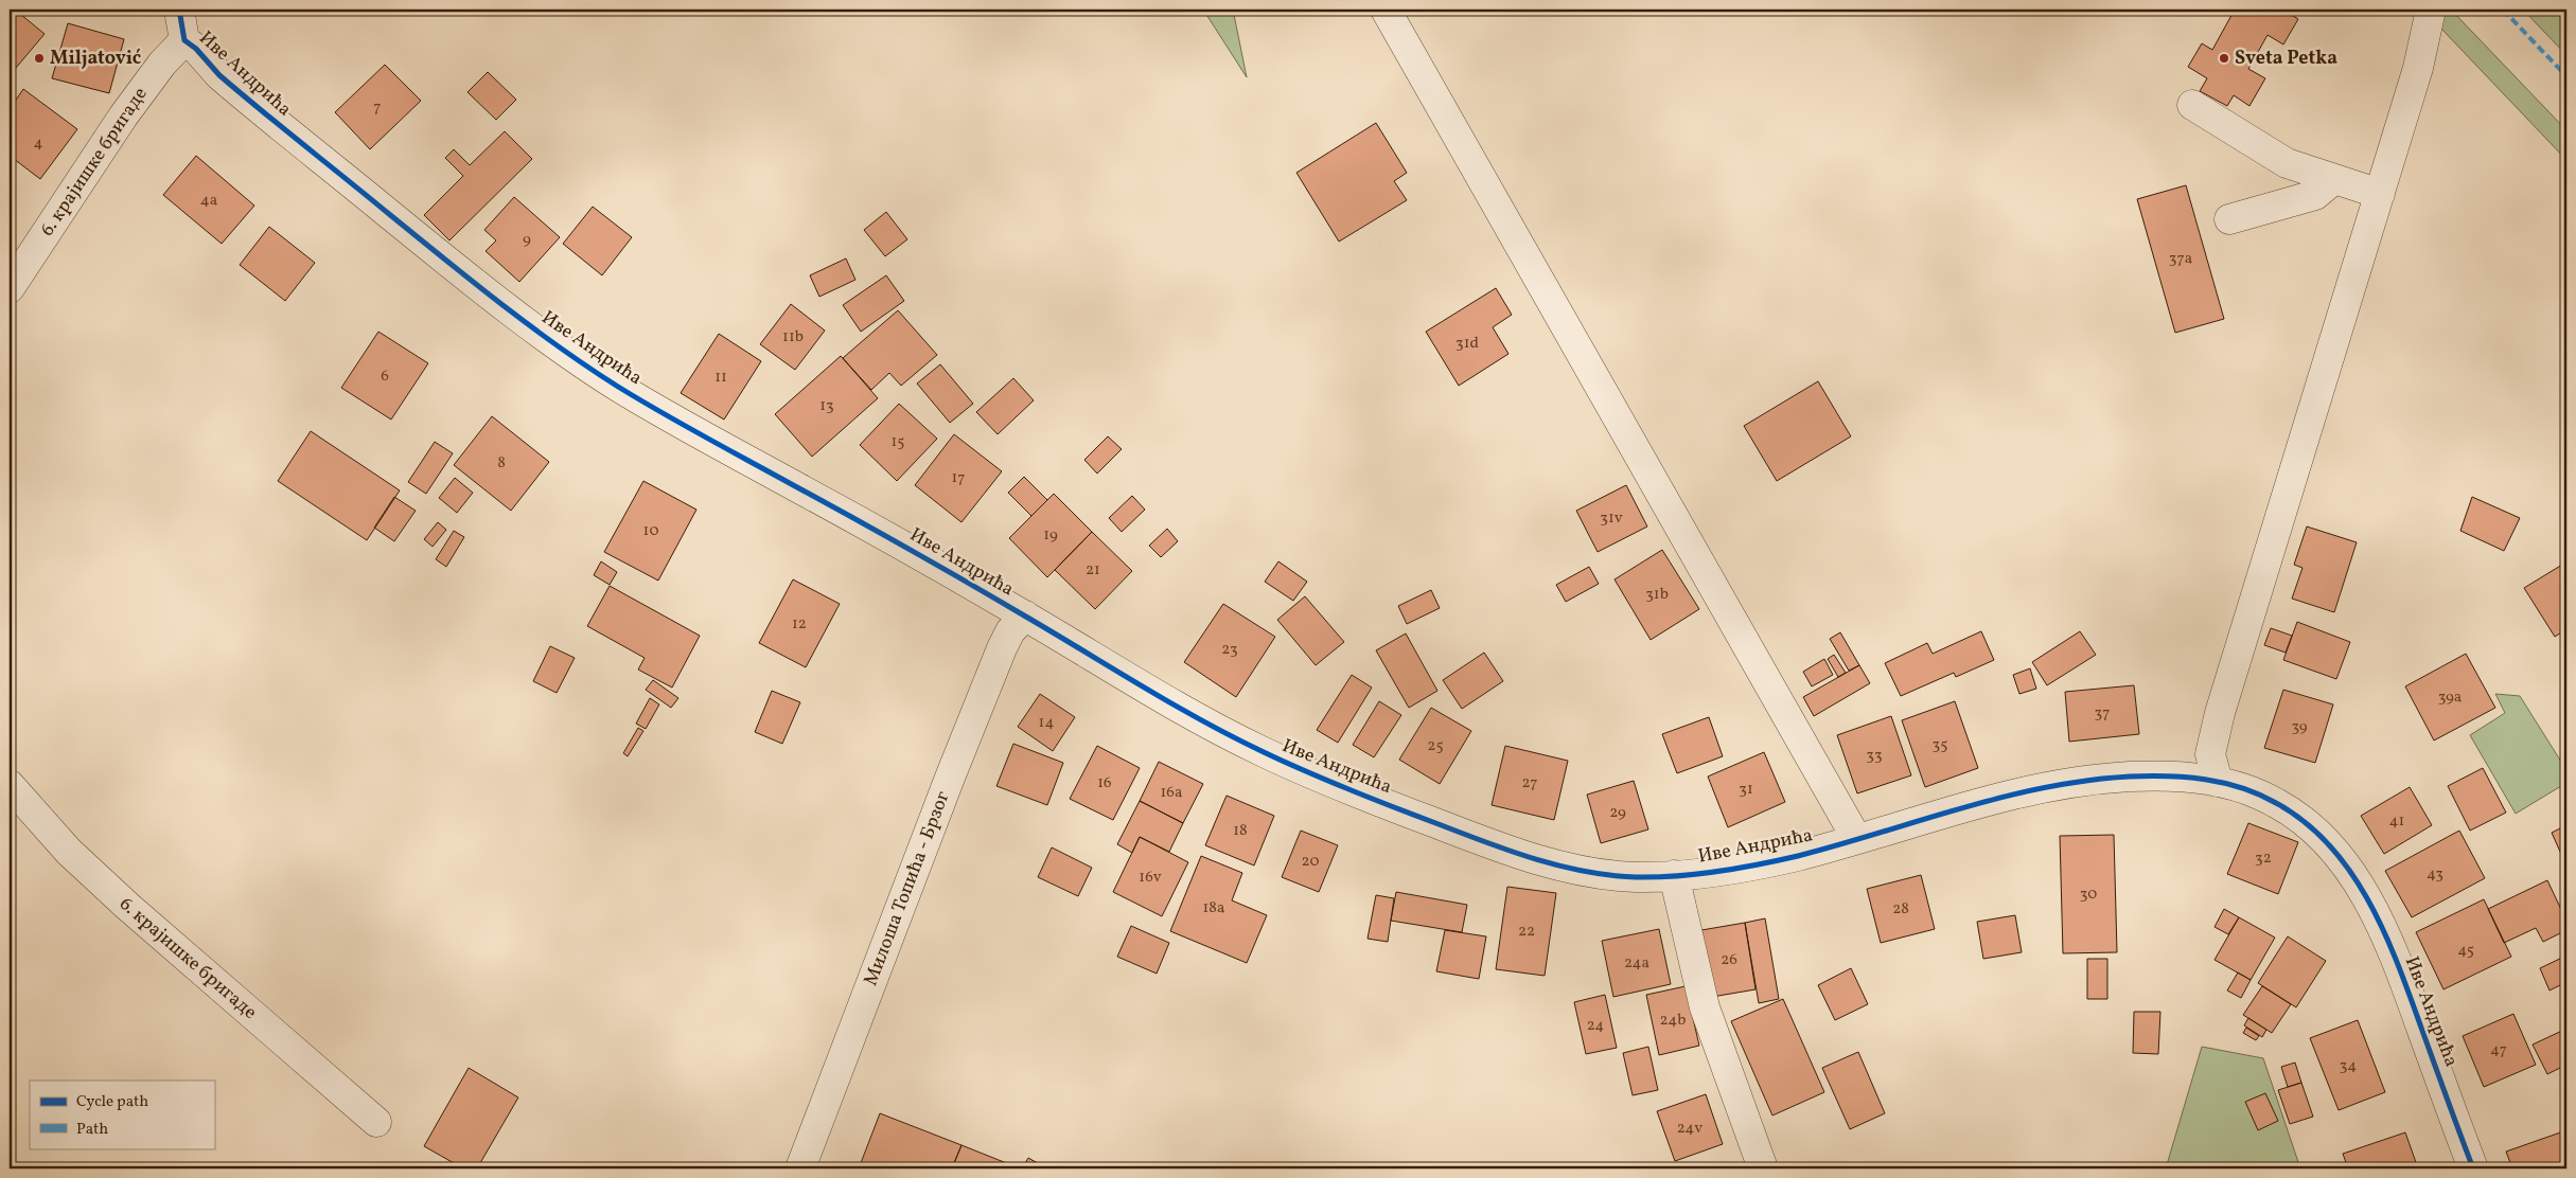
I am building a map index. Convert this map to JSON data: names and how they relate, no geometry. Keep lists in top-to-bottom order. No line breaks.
{"streets":{"street":["Иве Андрића","6. крајишке бригаде","Милоша Топића - Брзог"]},"crossings":[["Иве Андрића","6. крајишке бригаде"],["Иве Андрића","Милоша Топића - Брзог"]],"places":["Miljatović","Sveta Petka"],"house_numbers":["7","4","4a","9","37a","11b","31d","6","11","13","15","8","17","31v","10","19","21","31b","12","23","39a","37","14","39","35","25","33","16","27","31","16a","29","41","18","32","20","43","16v","30","18a","28","22","45","26","24a","24b","24","47","34","24v"],"legend":["Cycle path","Path"]}
